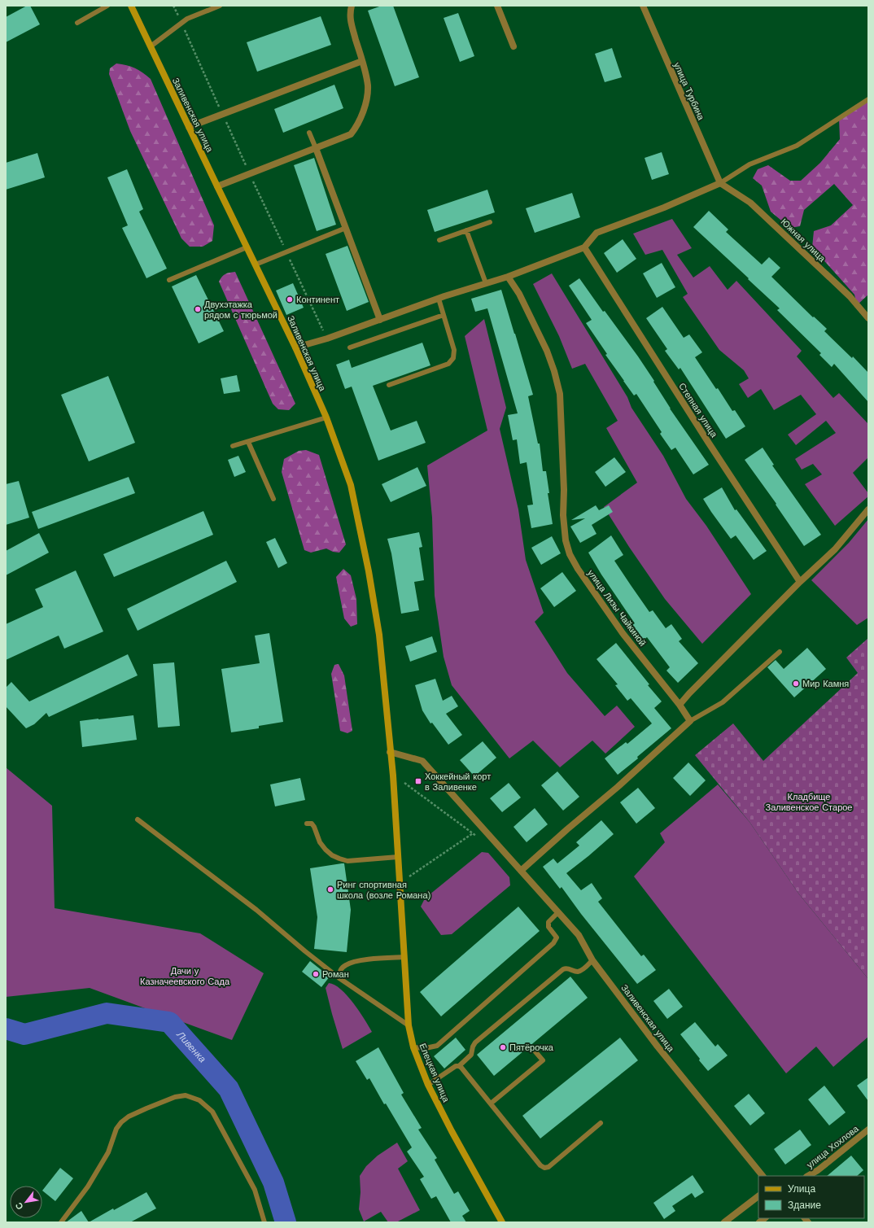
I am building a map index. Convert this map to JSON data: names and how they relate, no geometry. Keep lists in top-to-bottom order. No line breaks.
{"streets":{"street":["улица Турбина","Заливенская улица","Южная улица","Степная улица","улица Лизы Чайкиной","Елецкая улица","улица Хохлова"]},"crossings":[["улица Турбина","Южная улица"],["Заливенская улица","Елецкая улица"]],"water":["Ливенка"],"parks":["Кладбище Заливенское Старое","Дачи у Казначеевского Сада"],"places":{"other":["Континент","Двухэтажка рядом с тюрьмой","Мир Камня","Ринг спортивная школа (возле Романа)","Роман","Пятёрочка"],"transit":["Хоккейный корт в Заливенке"]},"legend":["Улица","Здание"],"north":"bottom left"}
